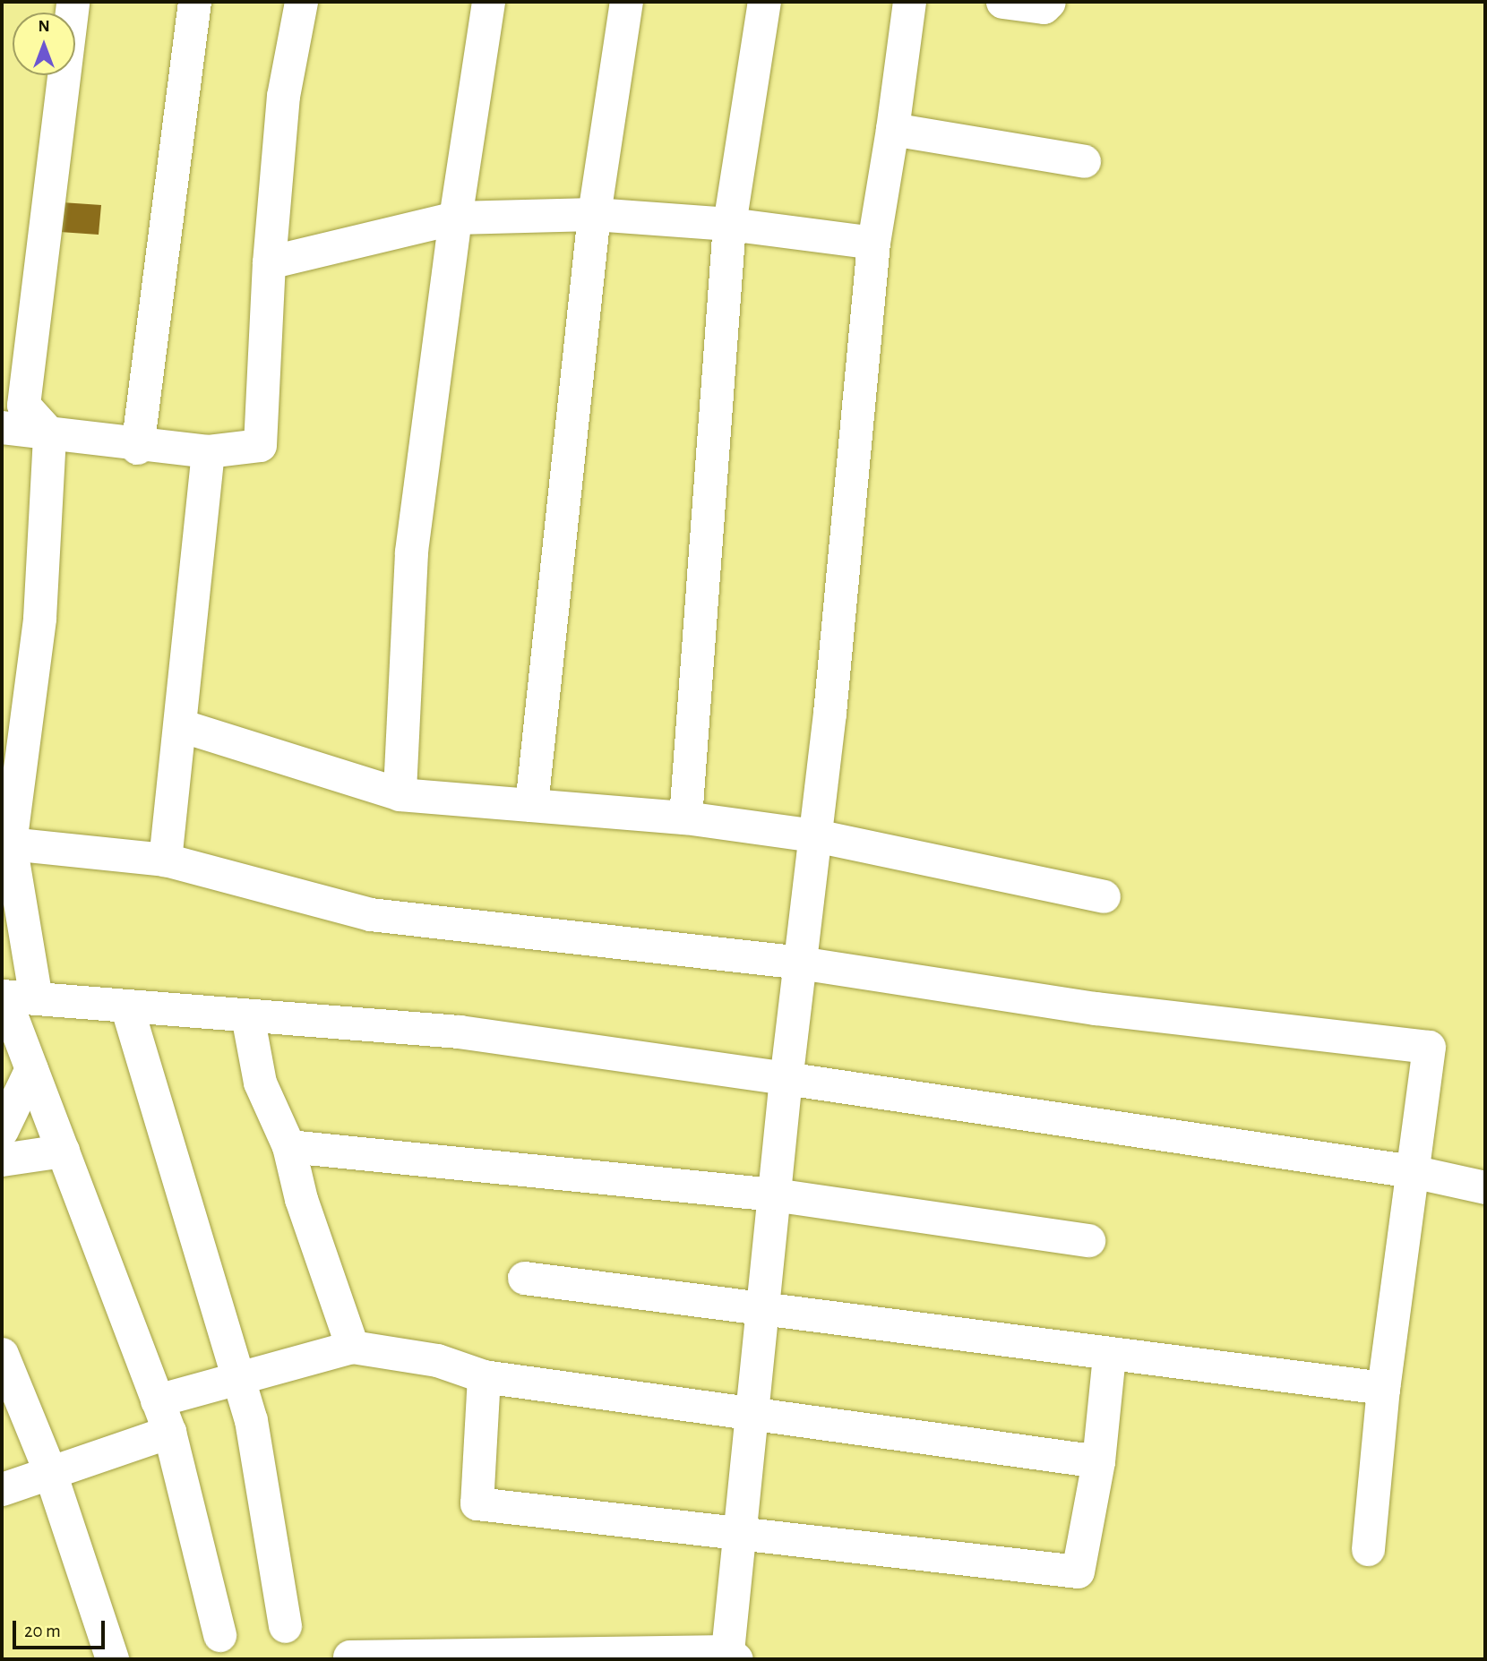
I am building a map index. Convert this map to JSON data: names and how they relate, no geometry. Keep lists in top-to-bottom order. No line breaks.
{"scale_bar":"20 m","north":"top"}
